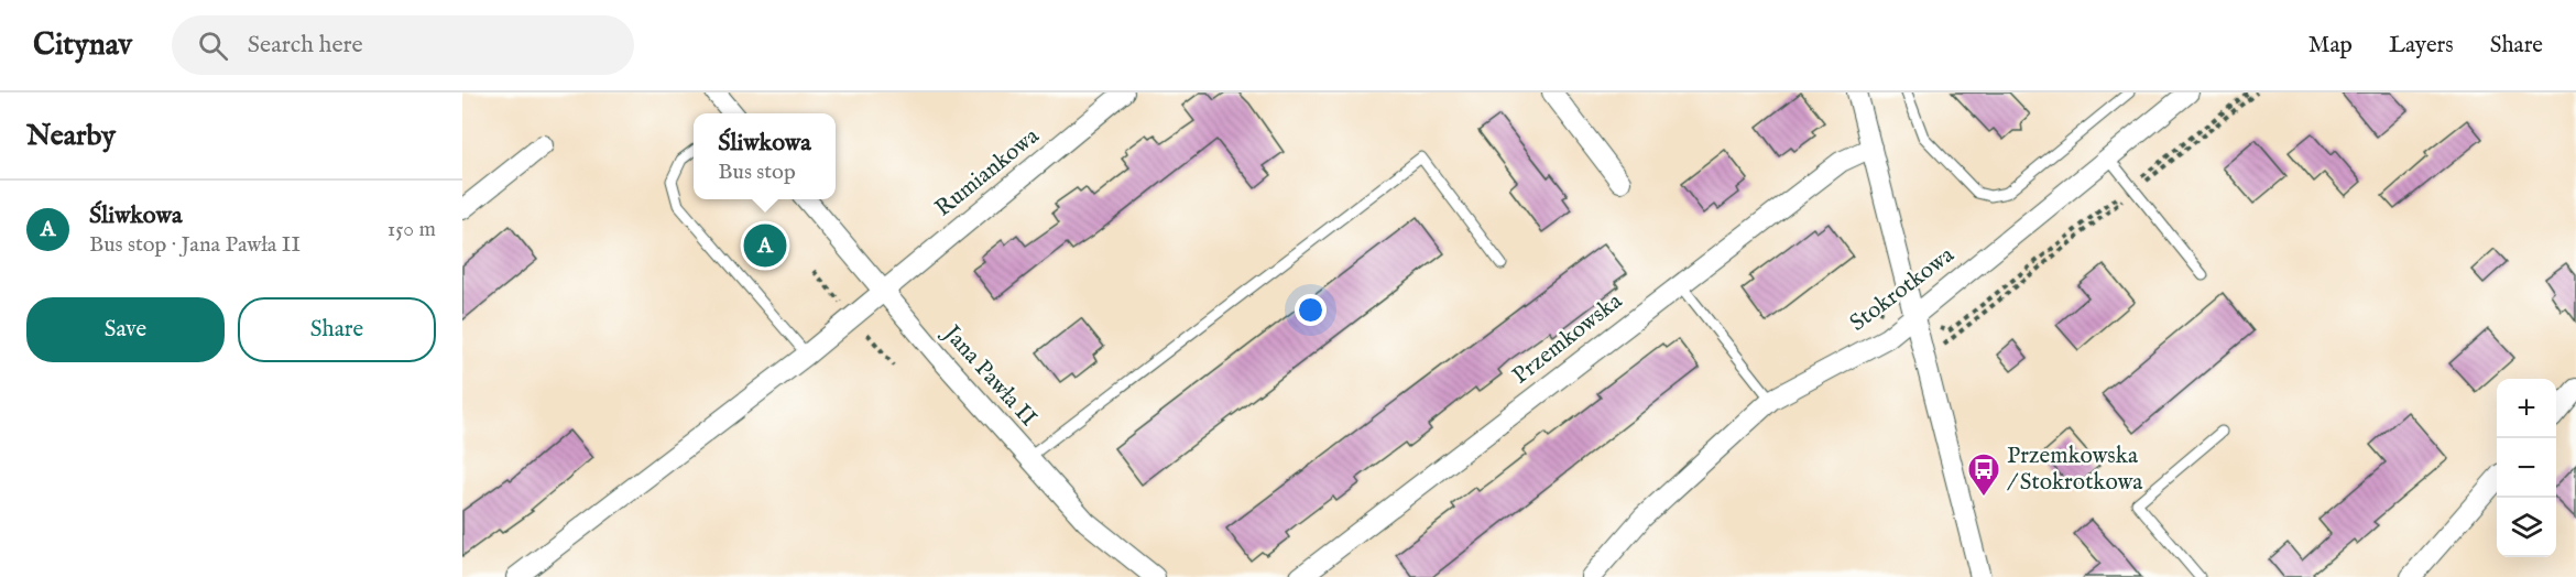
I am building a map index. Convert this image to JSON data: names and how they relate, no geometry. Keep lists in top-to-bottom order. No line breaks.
{"streets":{"street":["Rumiankowa","Stokrotkowa","Przemkowska","Jana Pawła II"]},"crossings":[["Rumiankowa","Jana Pawła II"]],"places":{"bus stop":["Przemkowska / Stokrotkowa"]},"page":{"header":"Citynav","search":"Search here","nav":["Map","Layers","Share"],"heading":"Nearby","popup":["Śliwkowa","Bus stop"],"list":[{"mark":"A","name":"Śliwkowa","note":"Bus stop · Jana Pawła II","value":"150 m"}],"pins":"A","buttons":["Save","Share"],"map_buttons":["+","−"]}}
